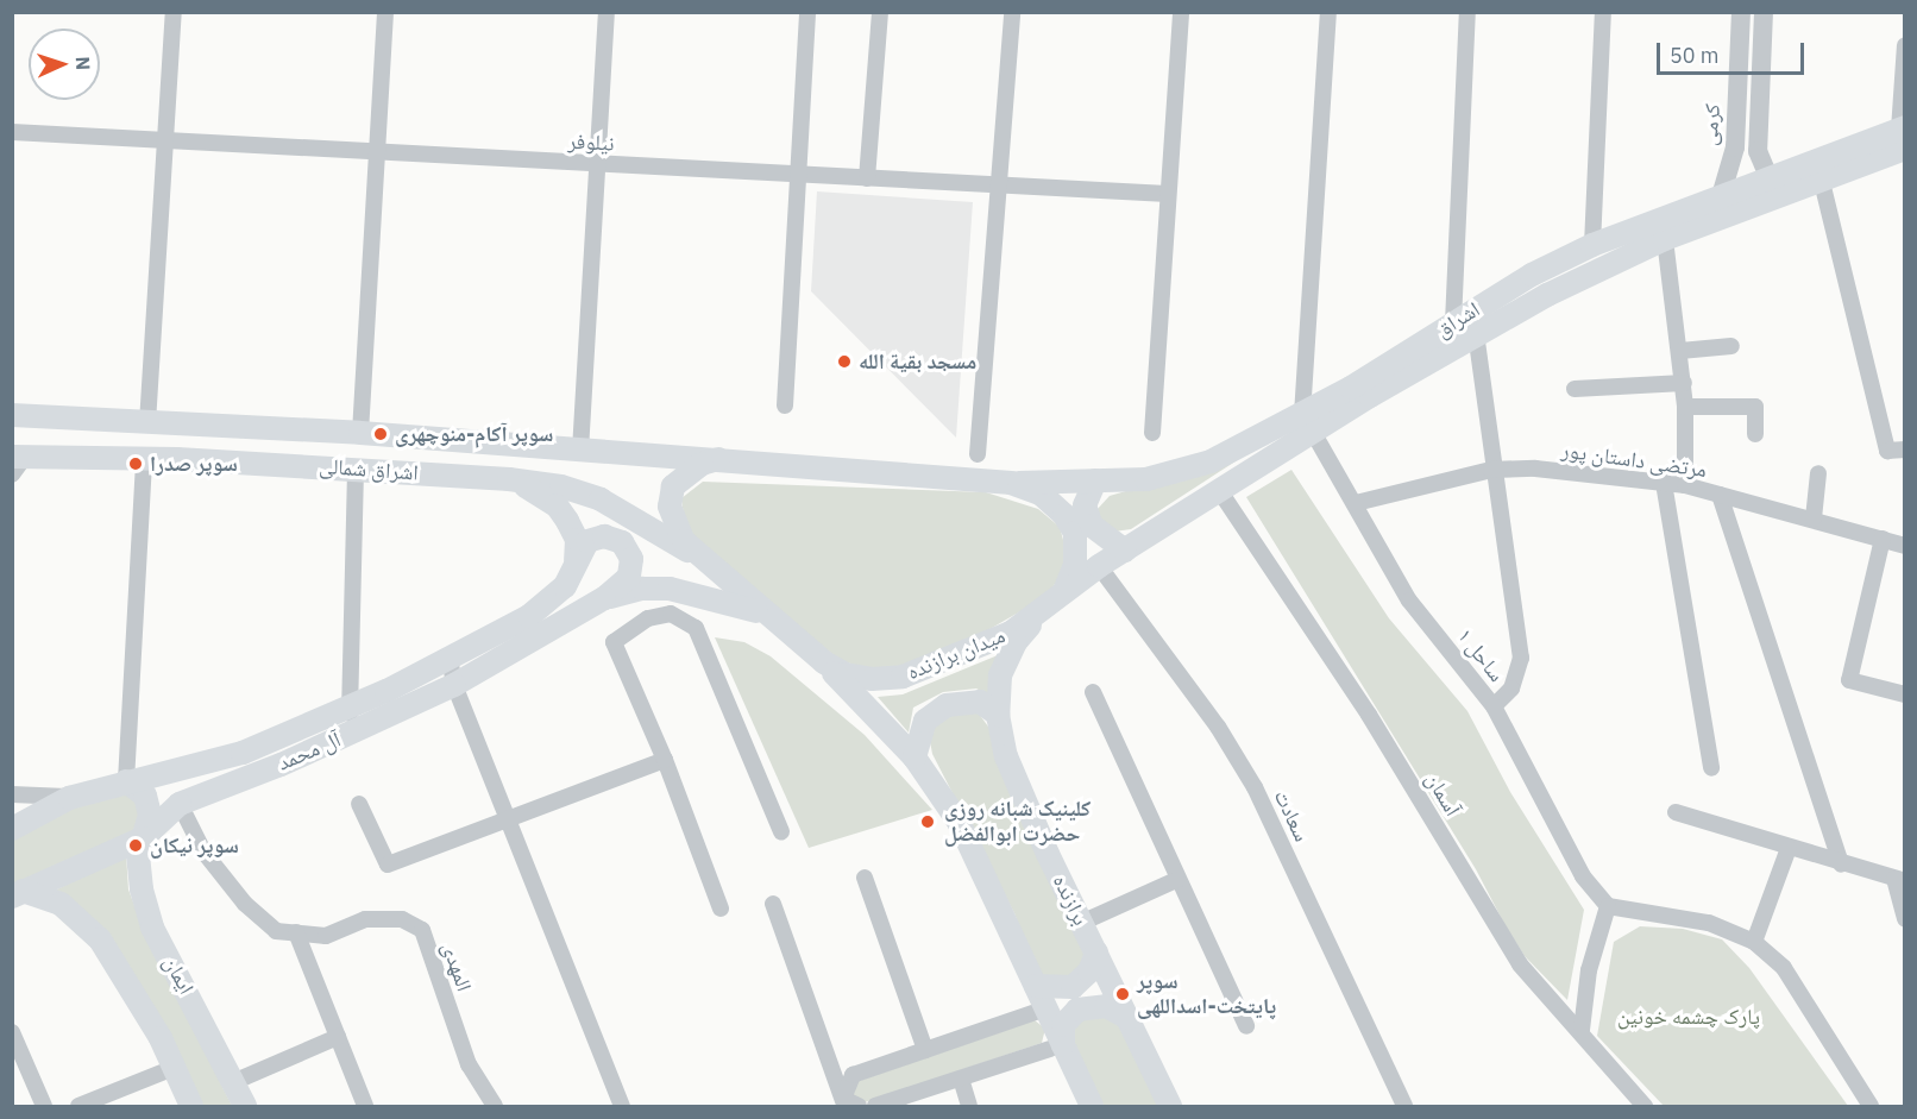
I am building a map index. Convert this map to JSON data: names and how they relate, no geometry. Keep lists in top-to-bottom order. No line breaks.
{"streets":{"main road":["اشراق","اشراق شمالی","میدان برازنده","آل محمد","برازنده","ایمان"],"street":["کرمی","نیلوفر","مرتضی داستان پور","ساحل ۱","آسمان","سعادت","المهدی"]},"crossings":[["کرمی","اشراق"],["اشراق","میدان برازنده"],["اشراق","ساحل ۱"],["اشراق","آسمان"],["اشراق","سعادت"],["مرتضی داستان پور","ساحل ۱"],["اشراق شمالی","میدان برازنده"],["میدان برازنده","برازنده"],["آل محمد","المهدی"],["آل محمد","ایمان"]],"parks":["پارک چشمه خونین"],"places":["مسجد بقیة الله","سوپر آکام-منوچهری","سوپر صدرا","کلینیک شبانه روزی حضرت ابوالفضل","سوپر نیکان","سوپر پایتخت-اسداللهی"],"scale_bar":"50 m","north":"right"}
